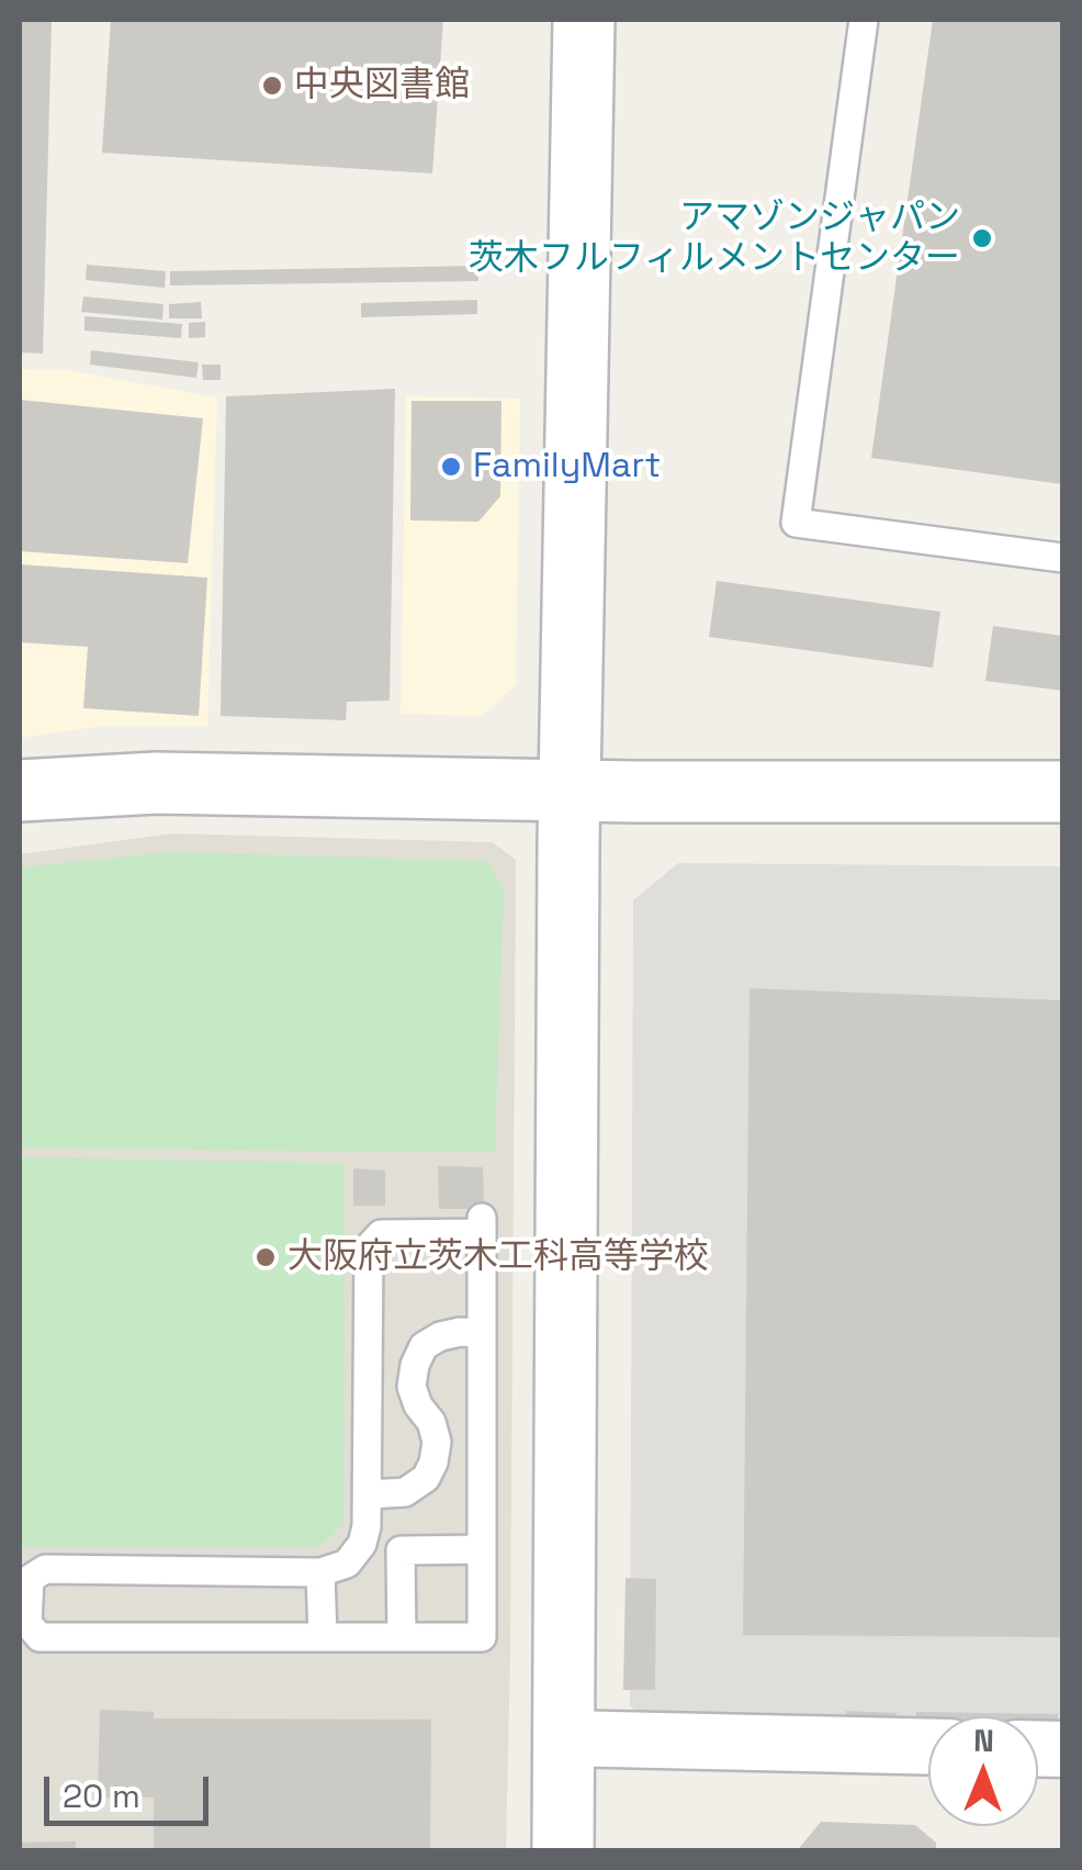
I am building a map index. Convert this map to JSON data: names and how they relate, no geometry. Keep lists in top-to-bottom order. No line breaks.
{"places":["中央図書館","アマゾンジャパン 茨木フルフィルメントセンター","FamilyMart","大阪府立茨木工科高等学校"],"scale_bar":"20 m","north":"top"}
